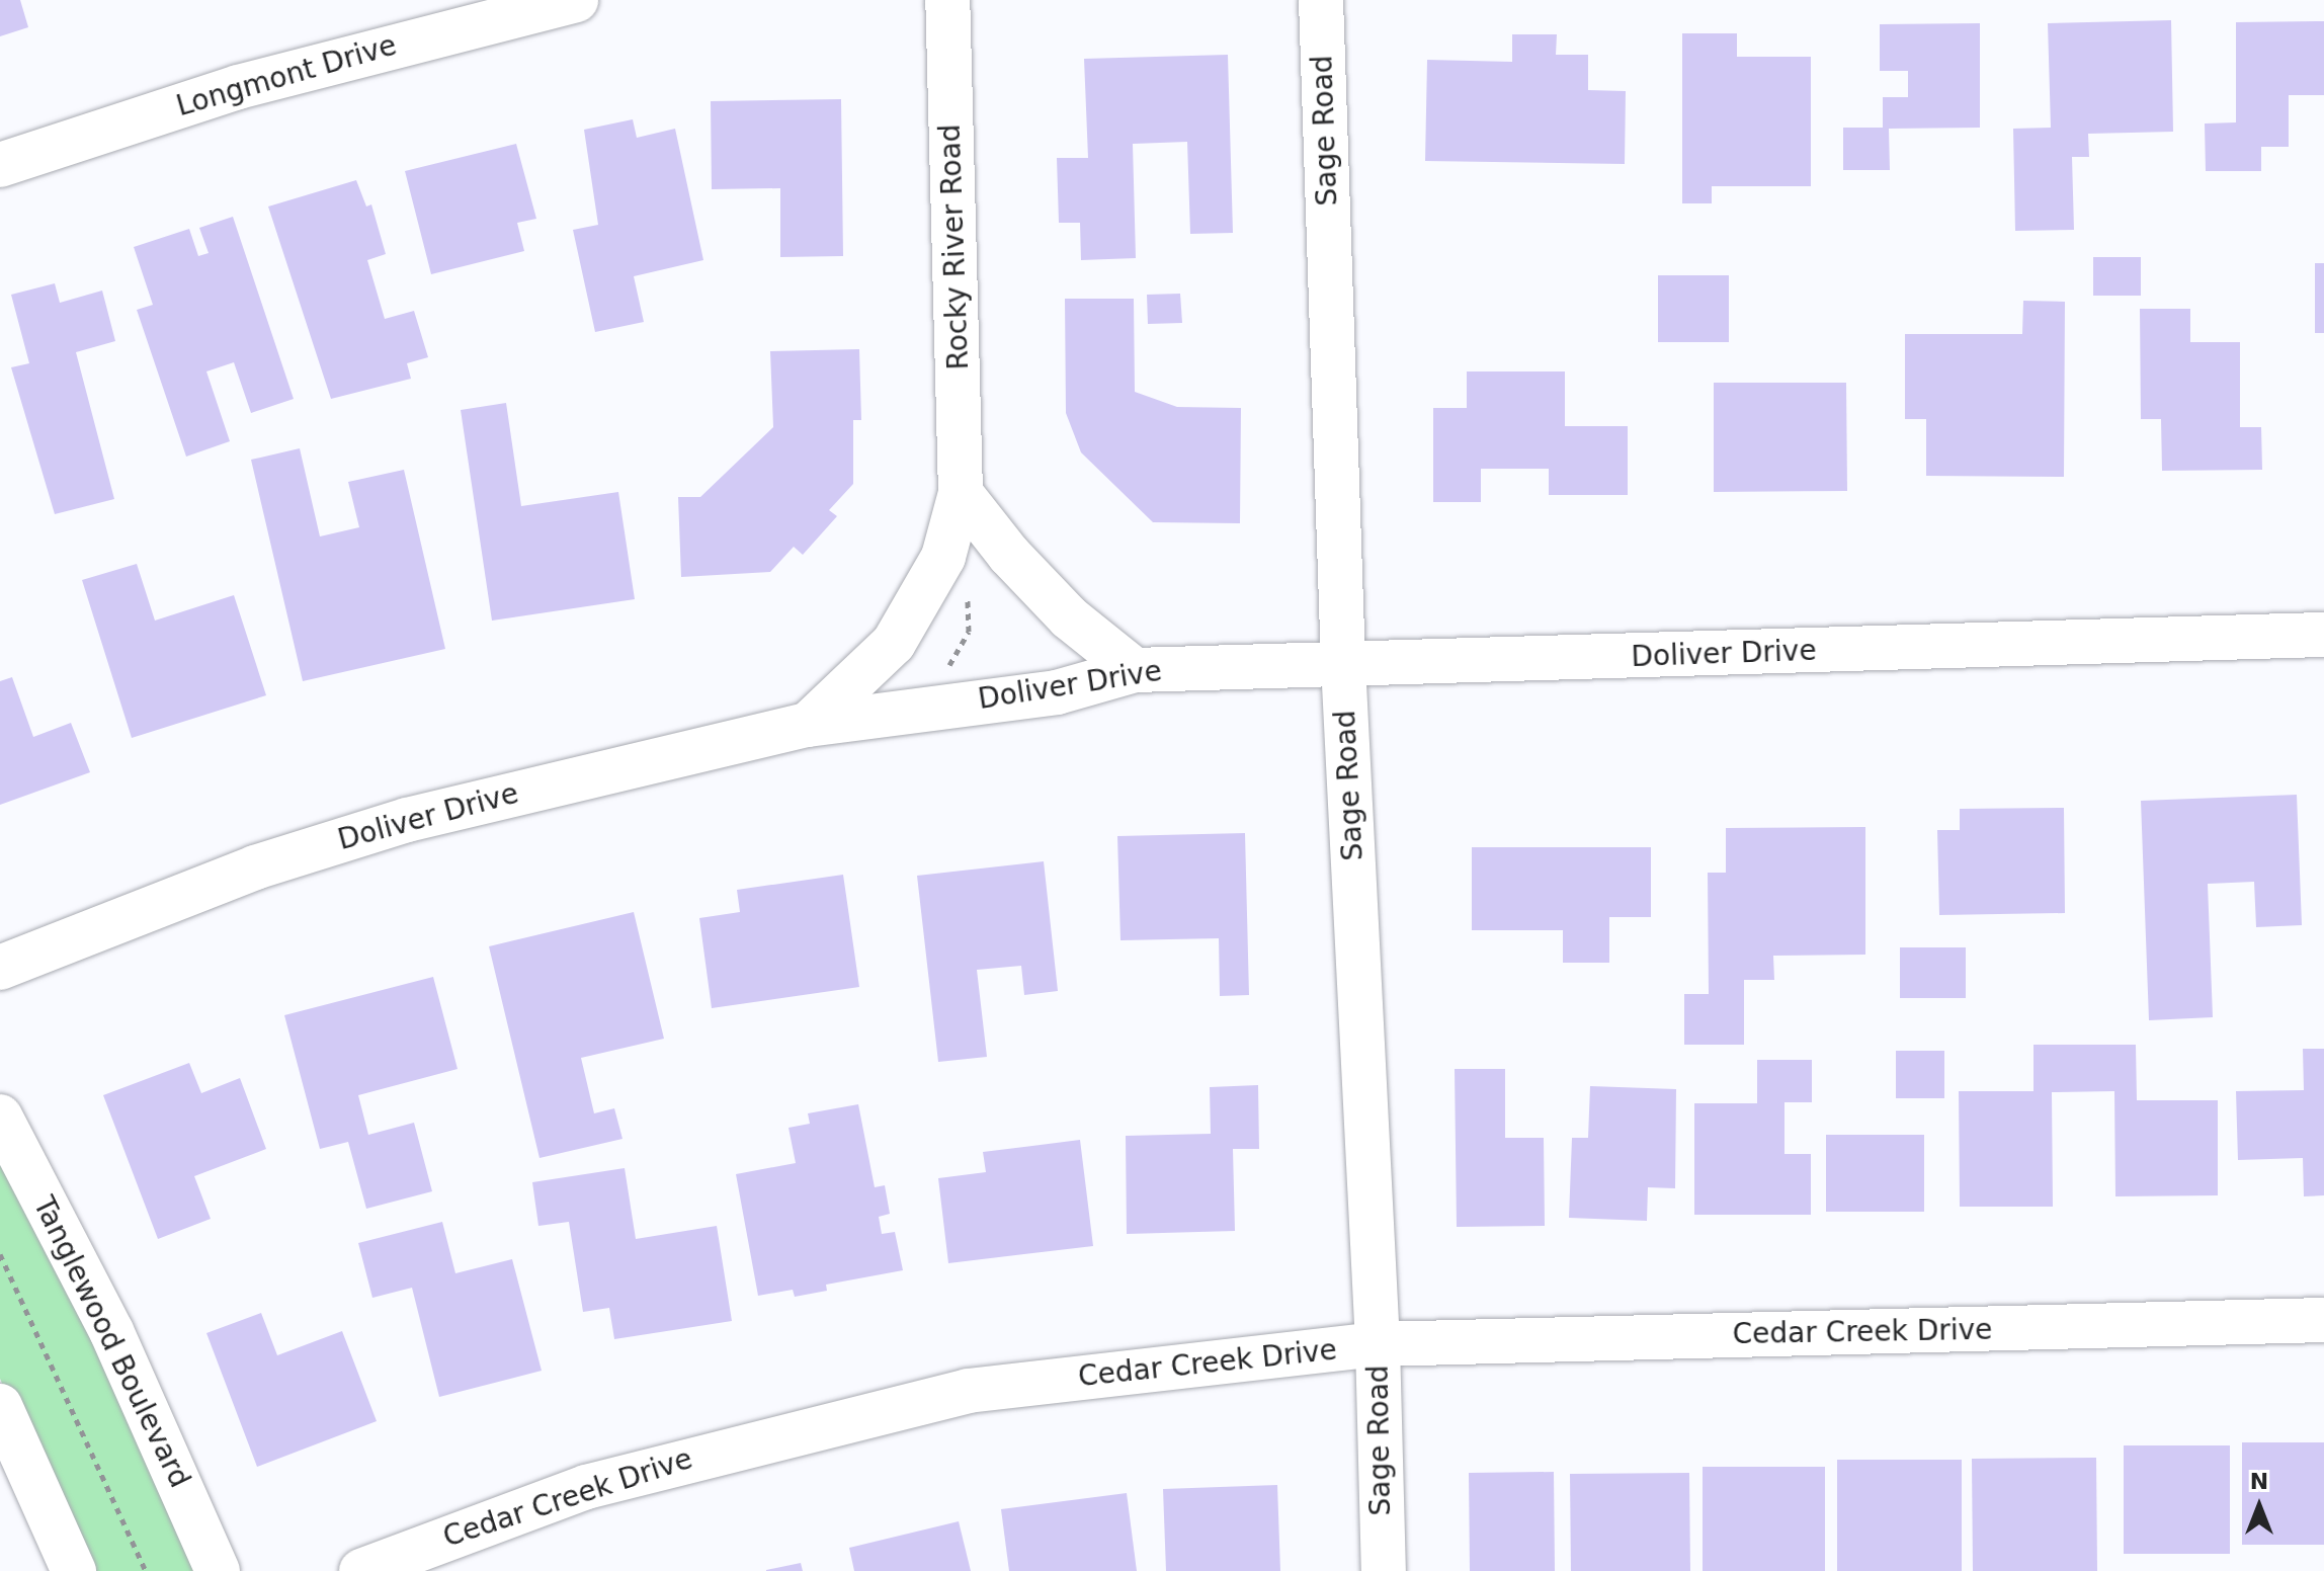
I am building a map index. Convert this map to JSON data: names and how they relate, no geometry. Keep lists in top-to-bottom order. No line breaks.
{"streets":{"street":["Longmont Drive","Sage Road","Rocky River Road","Doliver Drive","Cedar Creek Drive","Tanglewood Boulevard"]},"crossings":[["Sage Road","Doliver Drive"],["Sage Road","Cedar Creek Drive"],["Rocky River Road","Doliver Drive"]],"north":"top"}
